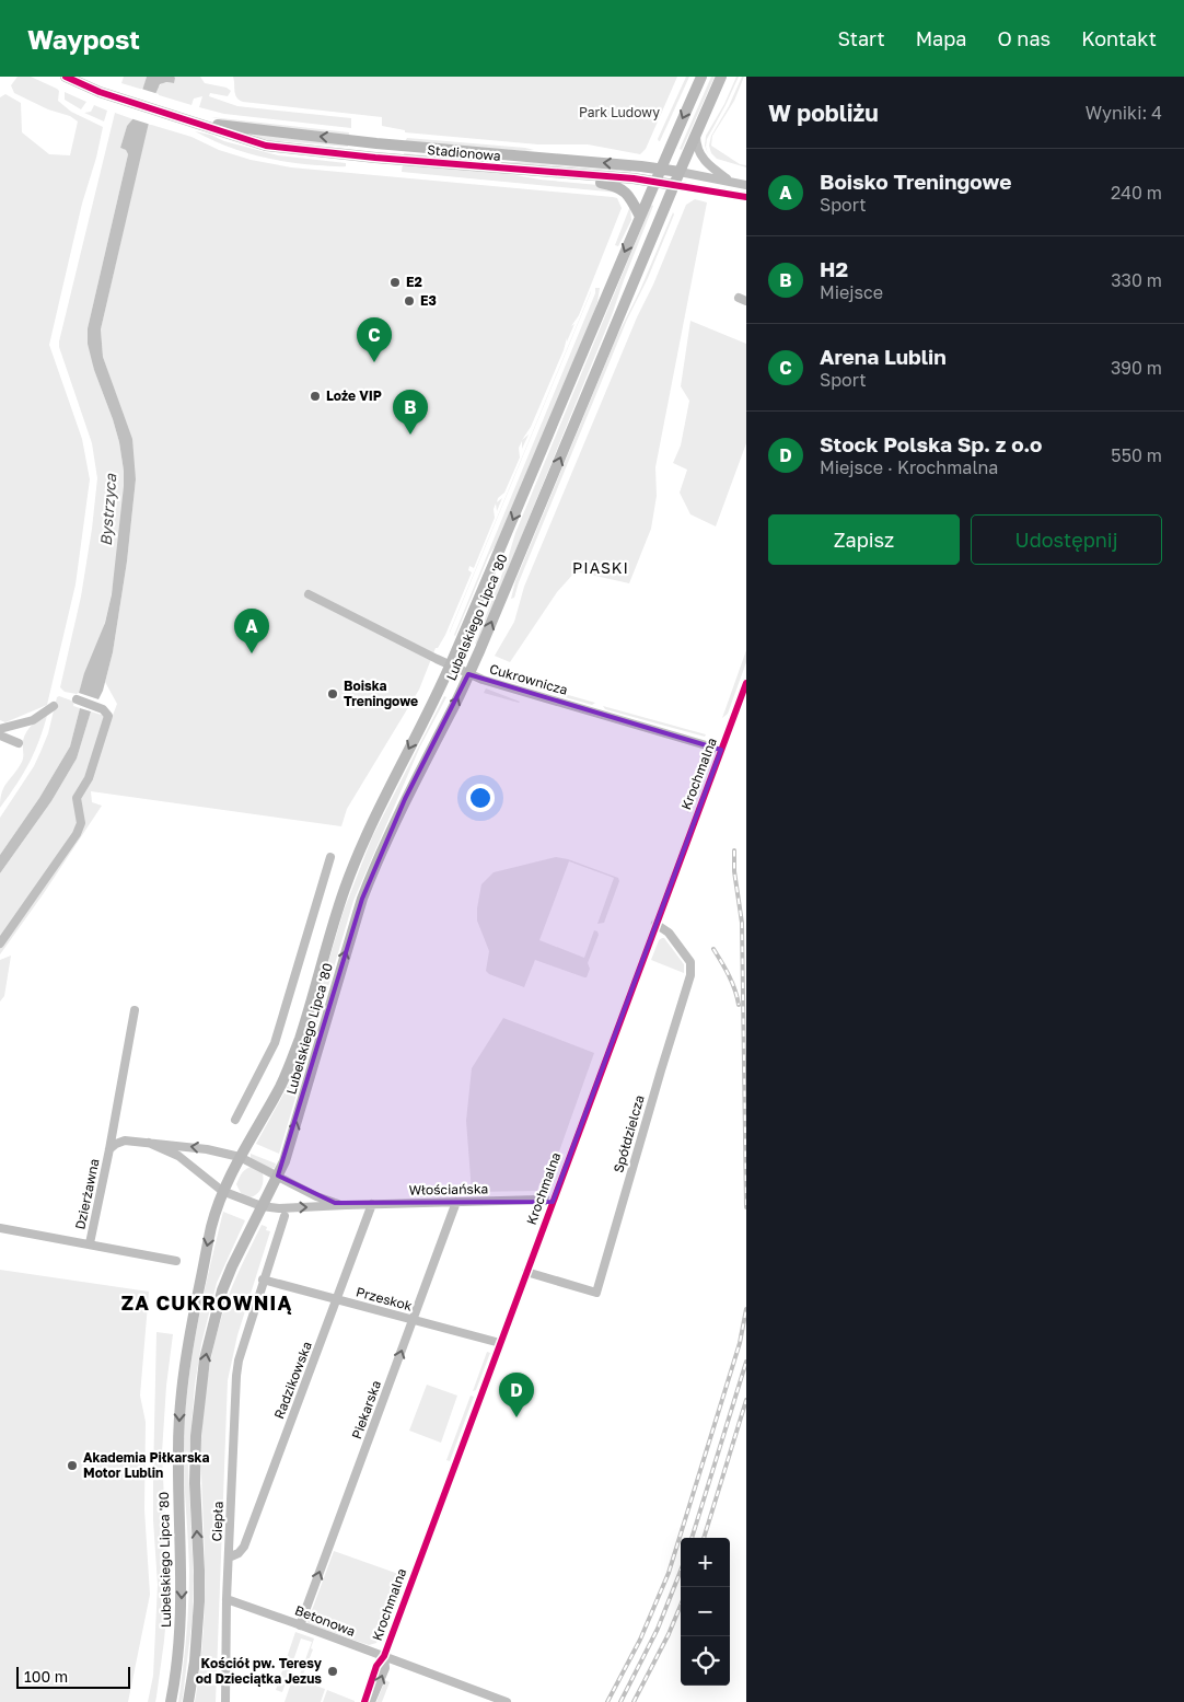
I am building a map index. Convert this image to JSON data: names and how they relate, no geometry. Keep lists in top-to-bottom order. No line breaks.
{"streets":{"main road":["Stadionowa","Lubelskiego Lipca '80"],"street":["Cukrownicza","Krochmalna","Spółdzielcza","Włościańska","Dzierżawna","Przeskok","Radzikowska","Piekarska","Ciepła","Betonowa"]},"crossings":[["Stadionowa","Lubelskiego Lipca '80"],["Lubelskiego Lipca '80","Cukrownicza"],["Lubelskiego Lipca '80","Włościańska"],["Cukrownicza","Krochmalna"],["Krochmalna","Spółdzielcza"],["Krochmalna","Włościańska"],["Krochmalna","Przeskok"],["Krochmalna","Betonowa"],["Włościańska","Radzikowska"],["Włościańska","Piekarska"],["Przeskok","Radzikowska"],["Przeskok","Piekarska"],["Przeskok","Ciepła"],["Radzikowska","Ciepła"],["Piekarska","Betonowa"],["Ciepła","Betonowa"]],"one_way":["Piekarska"],"districts":["PIASKI","ZA CUKROWNIĄ"],"water":["Bystrzyca"],"parks":["Park Ludowy"],"places":["E2","E3","Loże VIP","Boiska Treningowe","Akademia Piłkarska Motor Lublin","Kościół pw. Teresy od Dzieciątka Jezus"],"scale_bar":"100 m","page":{"header":"Waypost","nav":["Start","Mapa","O nas","Kontakt"],"heading":["W pobliżu","Wyniki: 4"],"list":[{"mark":"A","name":"Boisko Treningowe","note":"Sport","value":"240 m"},{"mark":"B","name":"H2","note":"Miejsce","value":"330 m"},{"mark":"C","name":"Arena Lublin","note":"Sport","value":"390 m"},{"mark":"D","name":"Stock Polska Sp. z o.o","note":"Miejsce · Krochmalna","value":"550 m"}],"pins":["C","B","A","D"],"buttons":["Zapisz","Udostępnij"],"map_buttons":["+","−"],"scale":"100 m"}}
